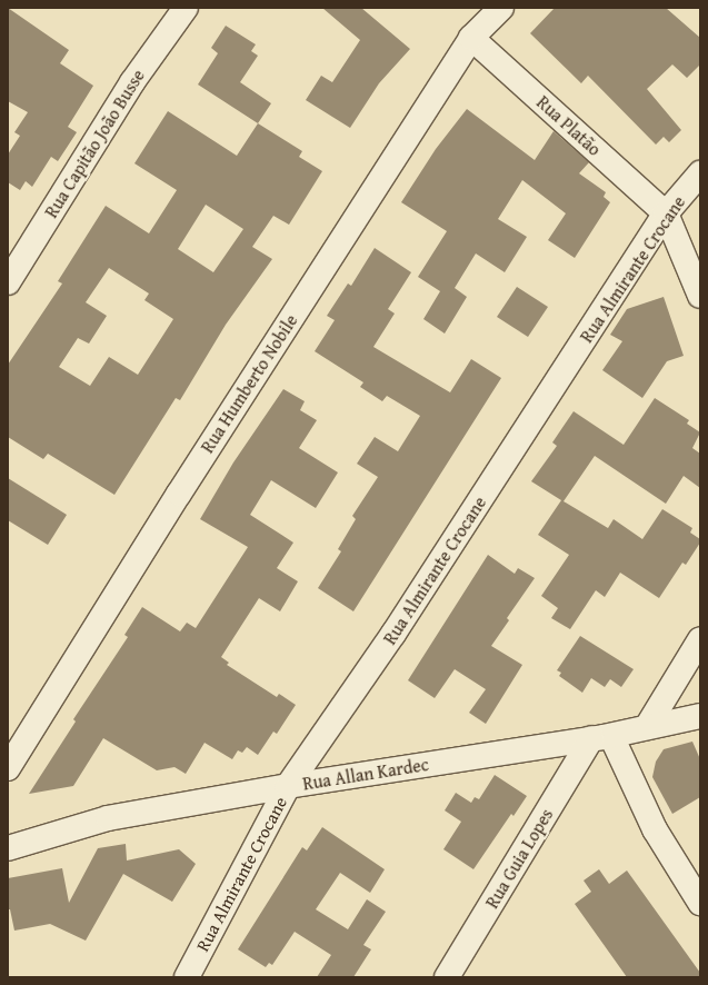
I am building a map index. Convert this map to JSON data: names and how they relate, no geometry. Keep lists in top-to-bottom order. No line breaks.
{"streets":{"street":["Rua Platão","Rua Capitão João Busse","Rua Almirante Crocane","Rua Humberto Nobile","Rua Allan Kardec","Rua Guia Lopes"]},"crossings":[["Rua Platão","Rua Almirante Crocane"],["Rua Platão","Rua Humberto Nobile"],["Rua Almirante Crocane","Rua Allan Kardec"],["Rua Allan Kardec","Rua Guia Lopes"]]}
